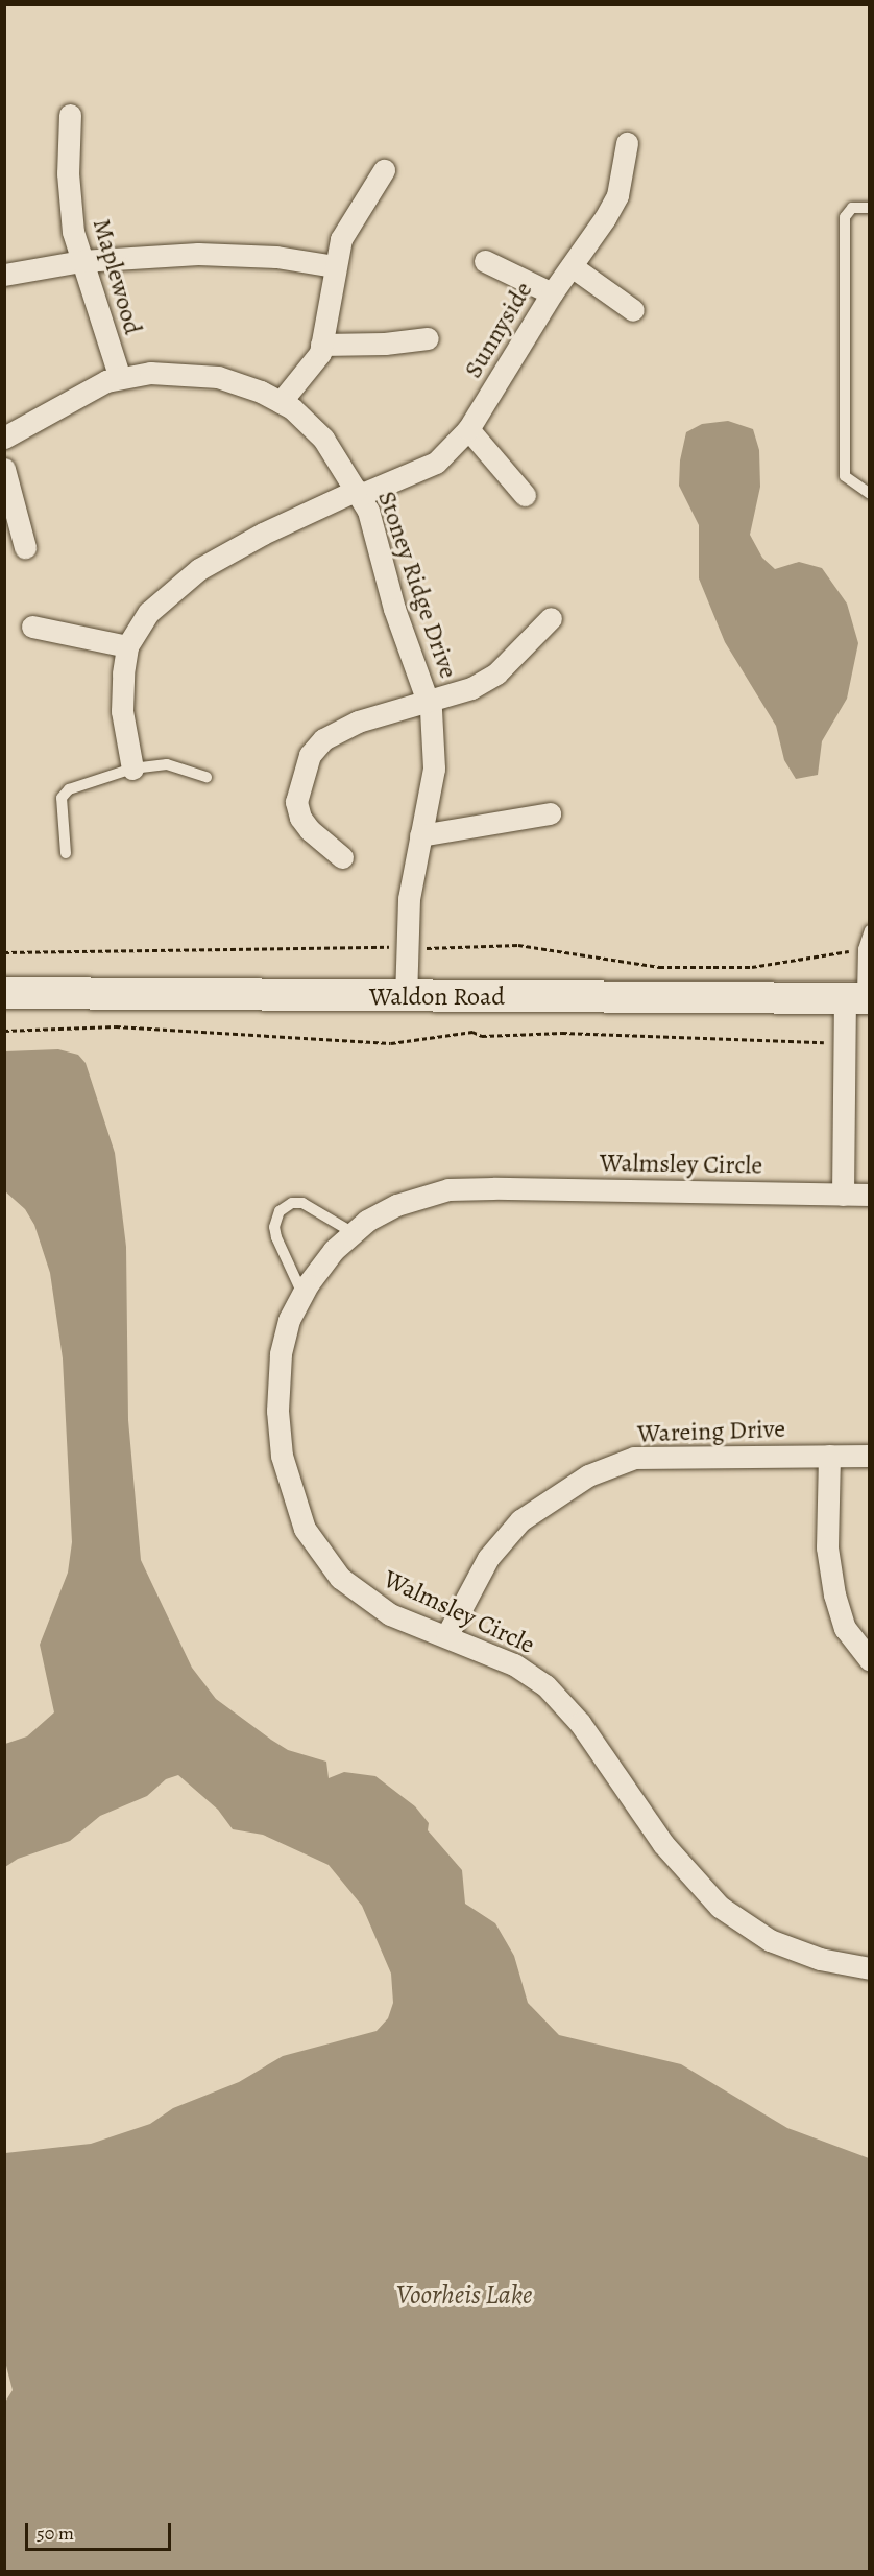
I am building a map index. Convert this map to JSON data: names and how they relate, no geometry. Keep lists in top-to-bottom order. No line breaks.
{"streets":{"street":["Maplewood","Sunnyside","Stoney Ridge Drive","Waldon Road","Walmsley Circle","Wareing Drive"]},"crossings":[["Maplewood","Stoney Ridge Drive"],["Sunnyside","Stoney Ridge Drive"],["Stoney Ridge Drive","Waldon Road"],["Walmsley Circle","Wareing Drive"]],"water":["Voorheis Lake"],"scale_bar":"50 m"}
